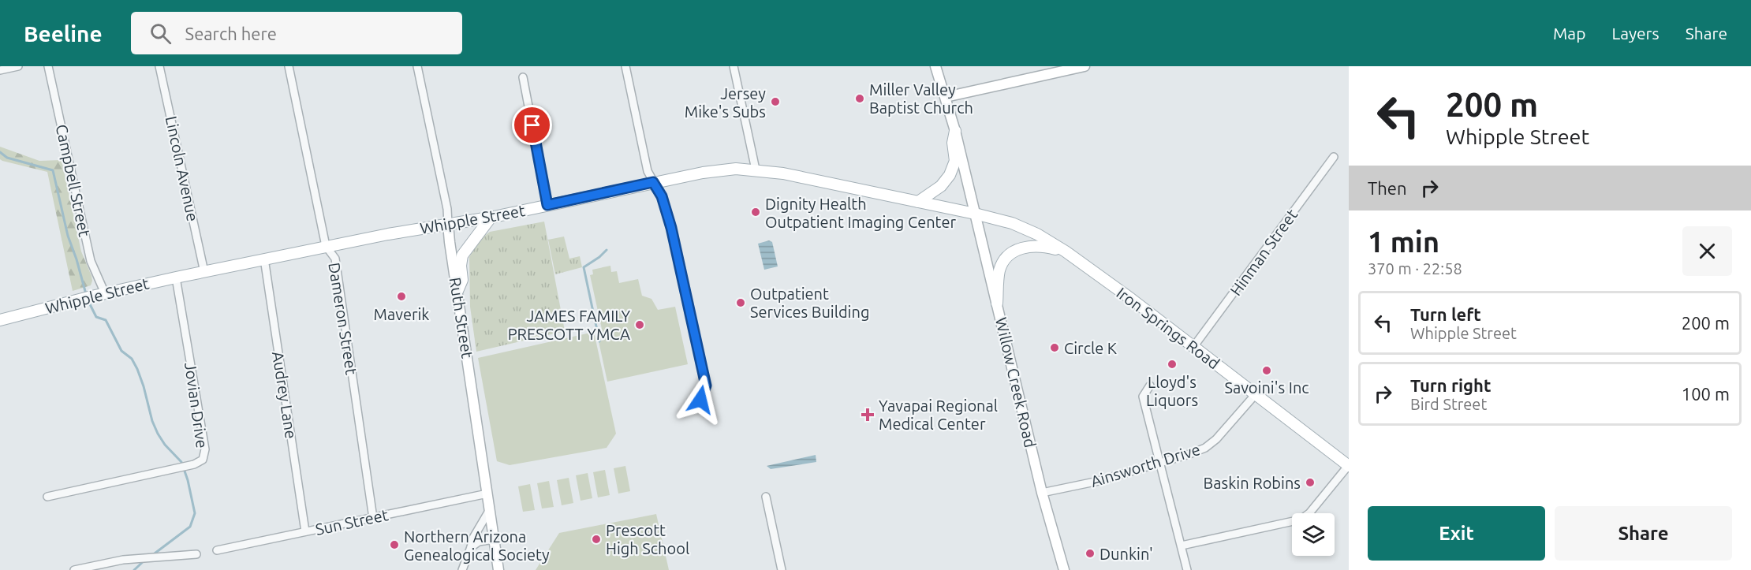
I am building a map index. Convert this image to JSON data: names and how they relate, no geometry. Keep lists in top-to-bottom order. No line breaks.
{"streets":{"main road":["Whipple Street","Ruth Street","Iron Springs Road","Willow Creek Road"],"street":["Lincoln Avenue","Campbell Street","Hinman Street","Dameron Street","Audrey Lane","Jovian Drive","Ainsworth Drive","Sun Street"]},"crossings":[["Lincoln Avenue","Whipple Street"],["Campbell Street","Whipple Street"],["Whipple Street","Ruth Street"],["Whipple Street","Dameron Street"],["Whipple Street","Iron Springs Road"],["Whipple Street","Willow Creek Road"],["Whipple Street","Audrey Lane"],["Whipple Street","Jovian Drive"],["Hinman Street","Iron Springs Road"],["Ruth Street","Sun Street"],["Dameron Street","Sun Street"],["Iron Springs Road","Willow Creek Road"],["Iron Springs Road","Ainsworth Drive"],["Willow Creek Road","Ainsworth Drive"],["Audrey Lane","Sun Street"]],"places":{"other":["Miller Valley Baptist Church","Jersey Mike's Subs","Dignity Health Outpatient Imaging Center","Maverik","Outpatient Services Building","JAMES FAMILY PRESCOTT YMCA","Circle K","Lloyd's Liquors","Savoini's Inc","Baskin Robins","Prescott High School","Northern Arizona Genealogical Society","Dunkin'"],"health":["Yavapai Regional Medical Center"]},"page":{"header":"Beeline","search":"Search here","nav":["Map","Layers","Share"],"turn":["200 m","Whipple Street"],"then":"Then","heading":["1 min","370 m · 22:58"],"list":[{"name":"Turn left","note":"Whipple Street","value":"200 m"},{"name":"Turn right","note":"Bird Street","value":"100 m"}],"buttons":["Exit","Share"]}}
